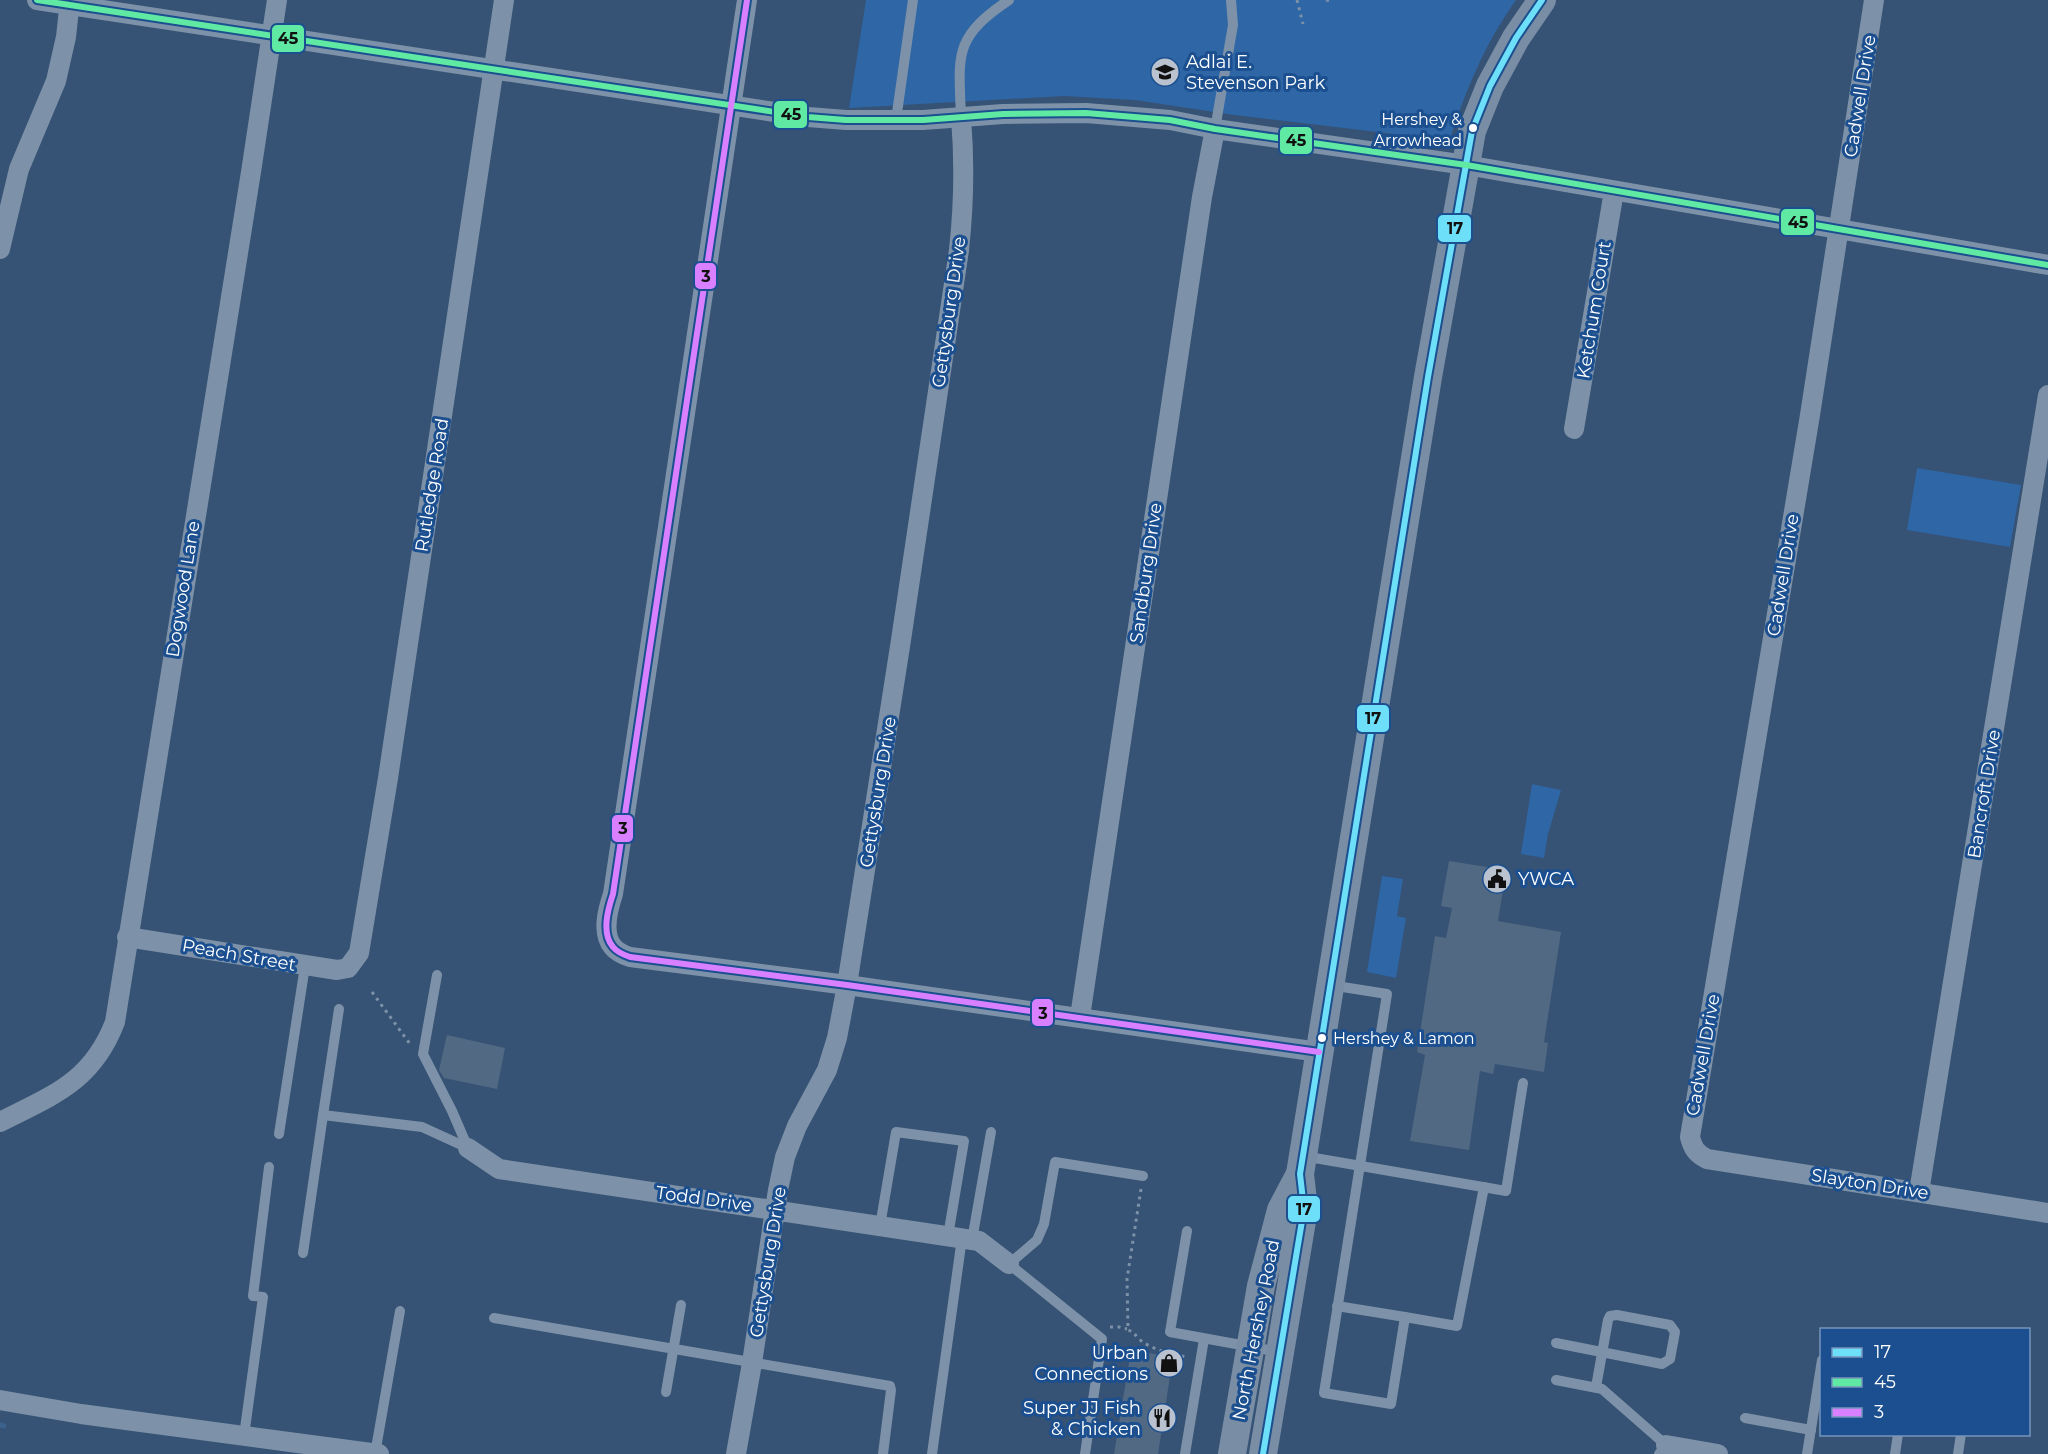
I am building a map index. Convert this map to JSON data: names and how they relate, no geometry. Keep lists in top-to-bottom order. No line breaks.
{"streets":{"main road":["North Hershey Road"],"street":["Cadwell Drive","Ketchum Court","Gettysburg Drive","Rutledge Road","Sandburg Drive","Dogwood Lane","Bancroft Drive","Peach Street","Slayton Drive","Todd Drive"]},"crossings":[["Cadwell Drive","Slayton Drive"],["Gettysburg Drive","Todd Drive"],["Rutledge Road","Peach Street"],["Dogwood Lane","Peach Street"],["Bancroft Drive","Slayton Drive"]],"places":{"school or university":["Adlai E. Stevenson Park"],"other":["Hershey & Arrowhead","Hershey & Lamon"],"public building":["YWCA"],"shop":["Urban Connections"],"restaurant":["Super JJ Fish & Chicken"]},"lines":["transit line 17","transit line 45","transit line 3"],"legend":["17","45","3"]}
